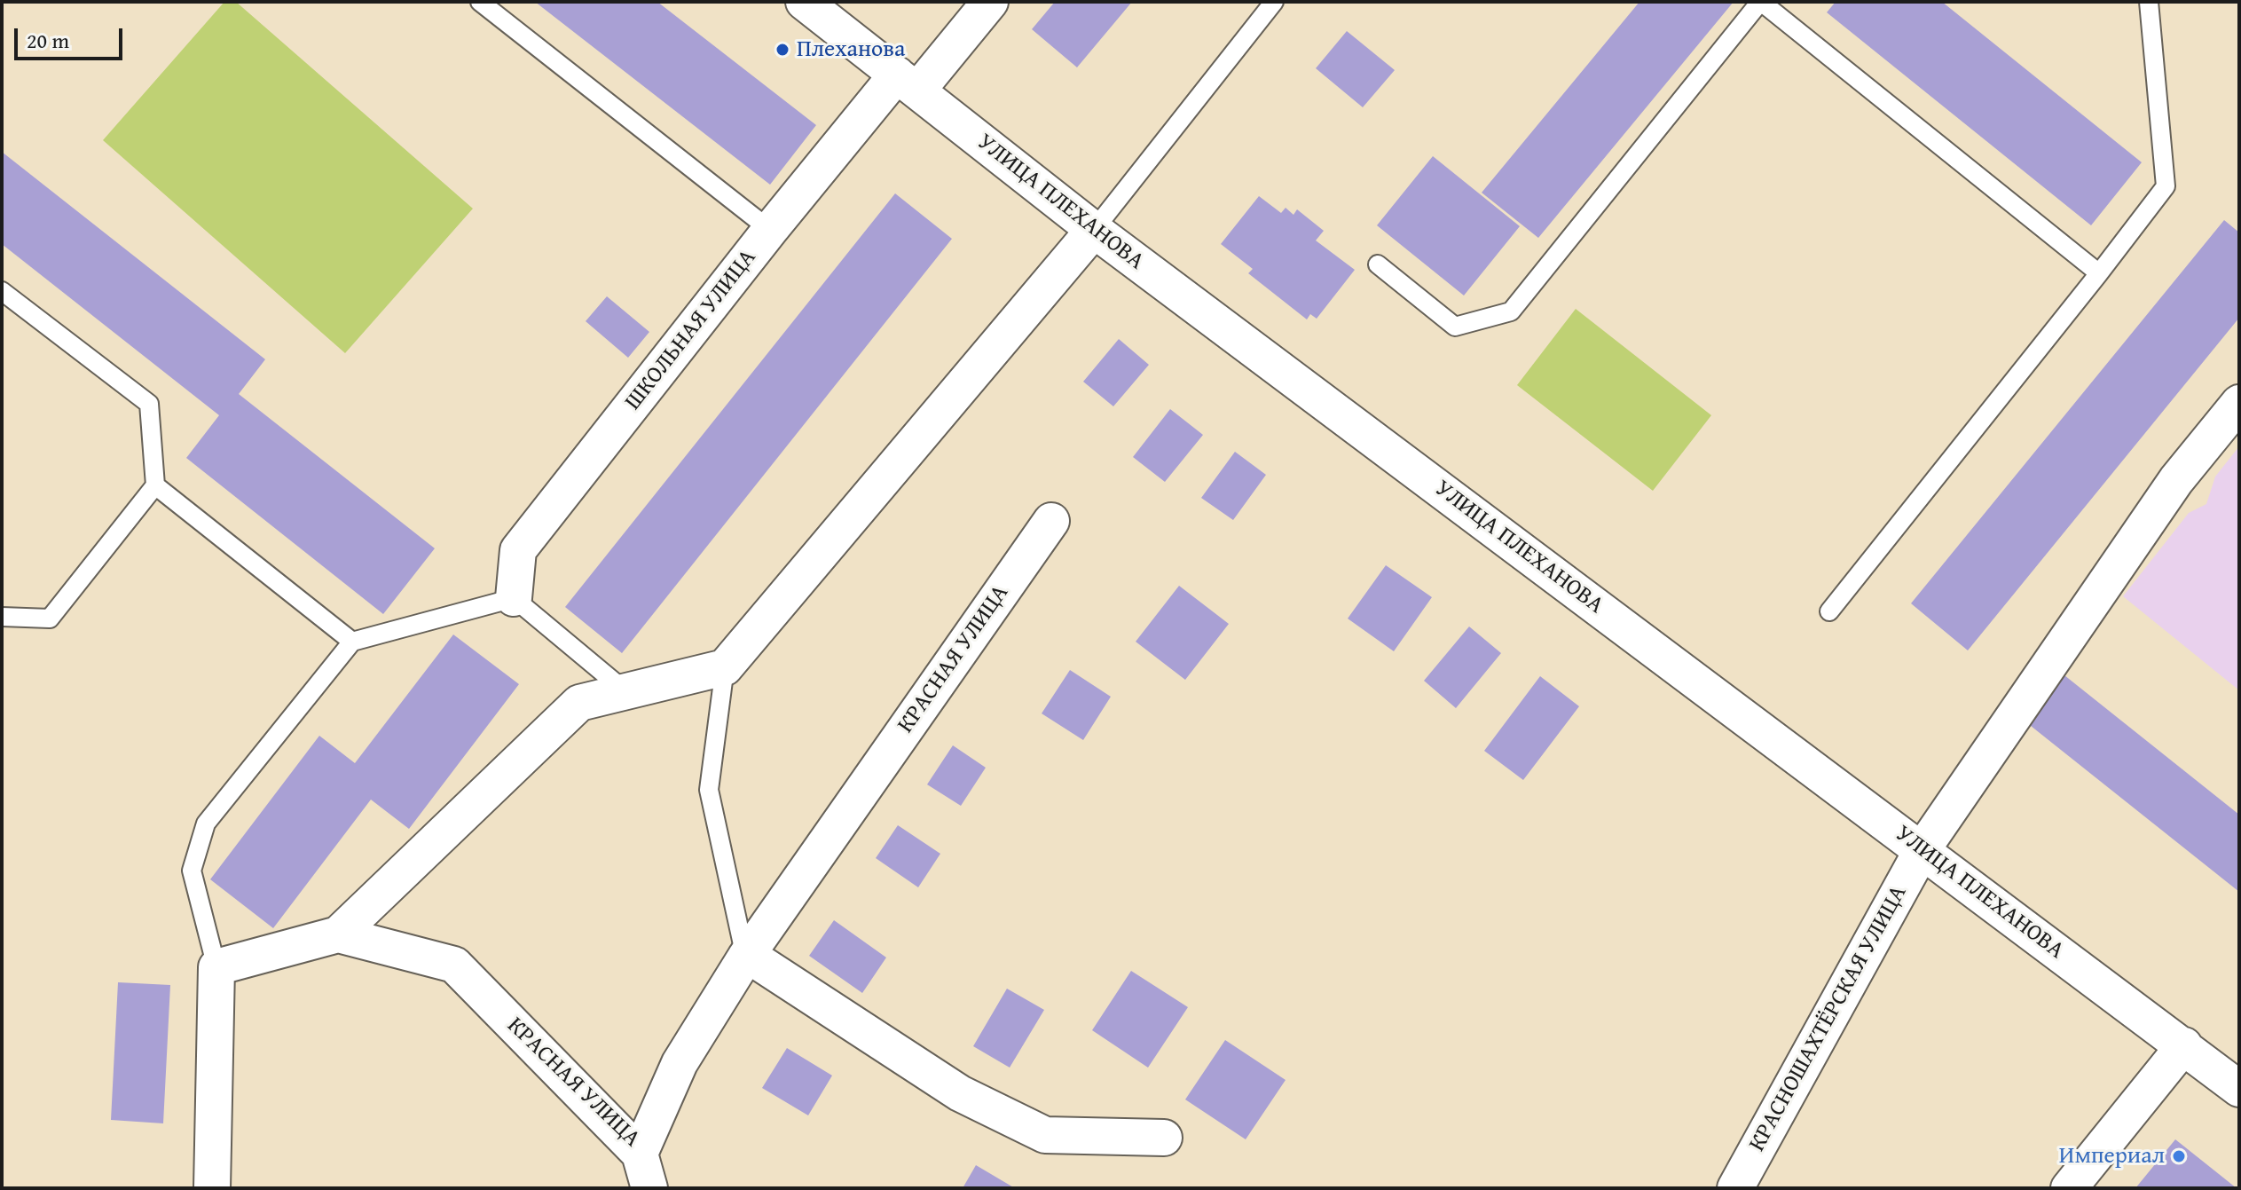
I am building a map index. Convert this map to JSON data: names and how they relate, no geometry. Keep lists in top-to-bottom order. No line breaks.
{"streets":{"street":["УЛИЦА ПЛЕХАНОВА","ШКОЛЬНАЯ УЛИЦА","КРАСНАЯ УЛИЦА","КРАСНОШАХТЁРСКАЯ УЛИЦА"]},"crossings":[["УЛИЦА ПЛЕХАНОВА","ШКОЛЬНАЯ УЛИЦА"],["УЛИЦА ПЛЕХАНОВА","КРАСНОШАХТЁРСКАЯ УЛИЦА"]],"places":["Плеханова","Империал"],"scale_bar":"20 m"}
